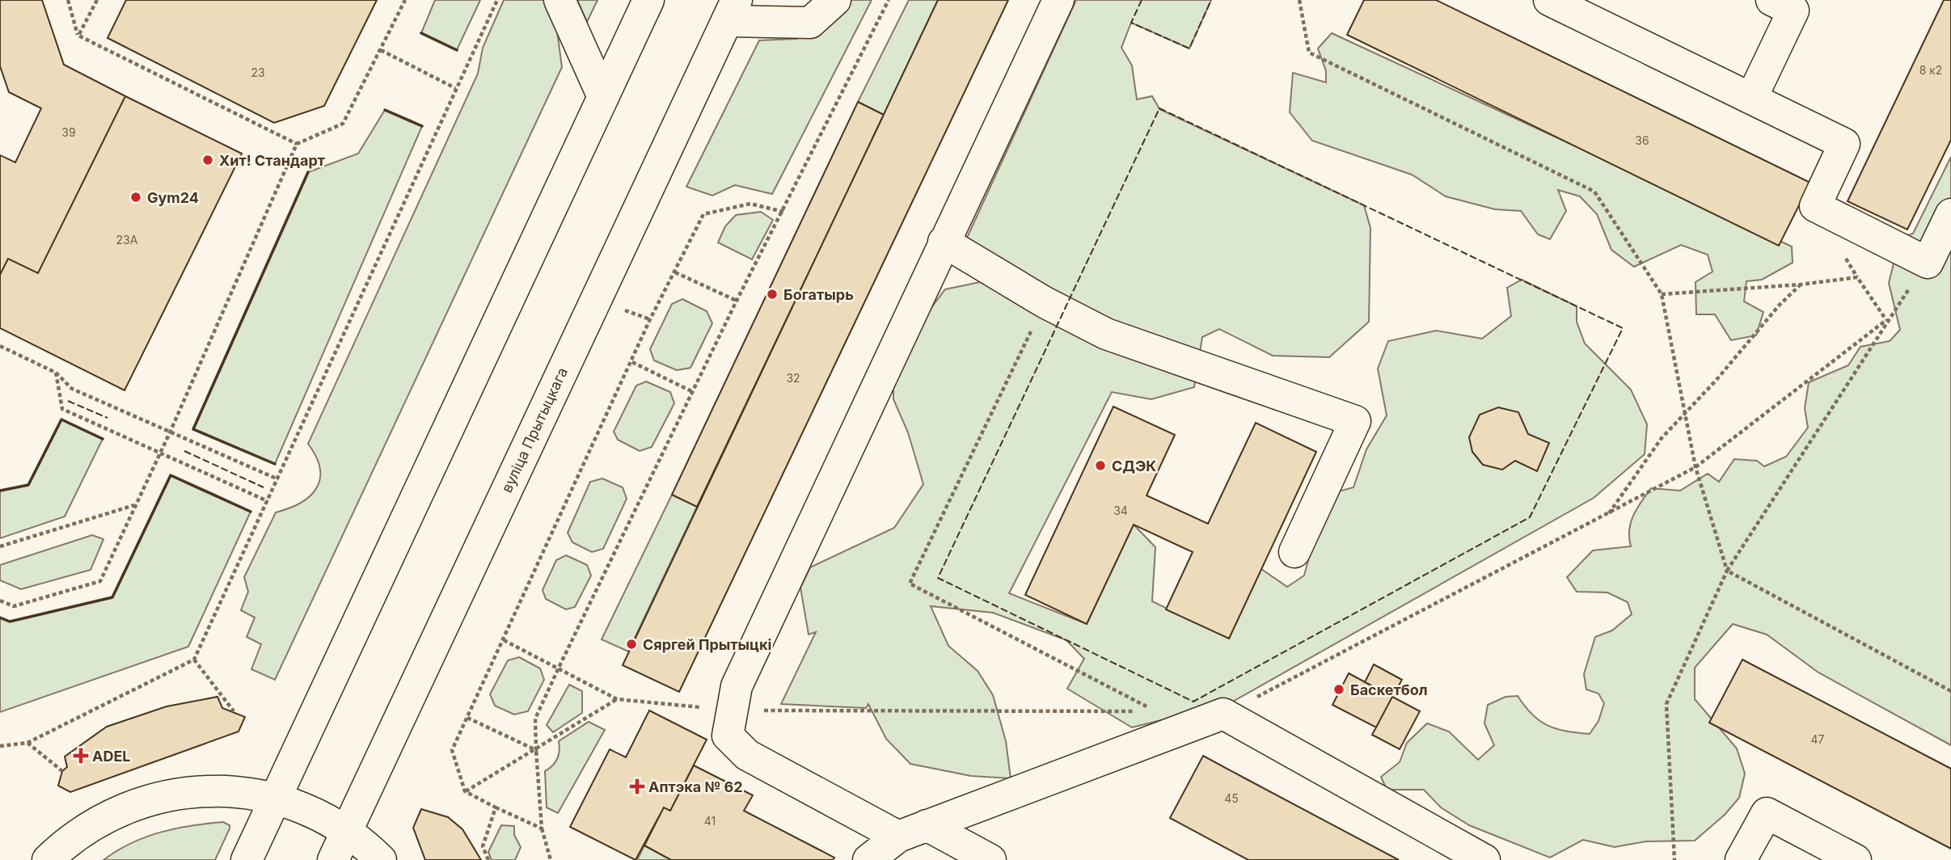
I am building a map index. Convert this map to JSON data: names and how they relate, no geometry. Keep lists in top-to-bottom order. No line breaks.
{"streets":{"main road":["вуліца Прытыцкага"]},"places":{"other":["Хит! Стандарт","Gym24","Богатырь","СДЭК","Сяргей Прытыцкі","Баскетбол"],"health":["ADEL","Аптэка № 62"]},"house_numbers":["8 к2","23","39","36","23А","32","34","47","45","41"]}
